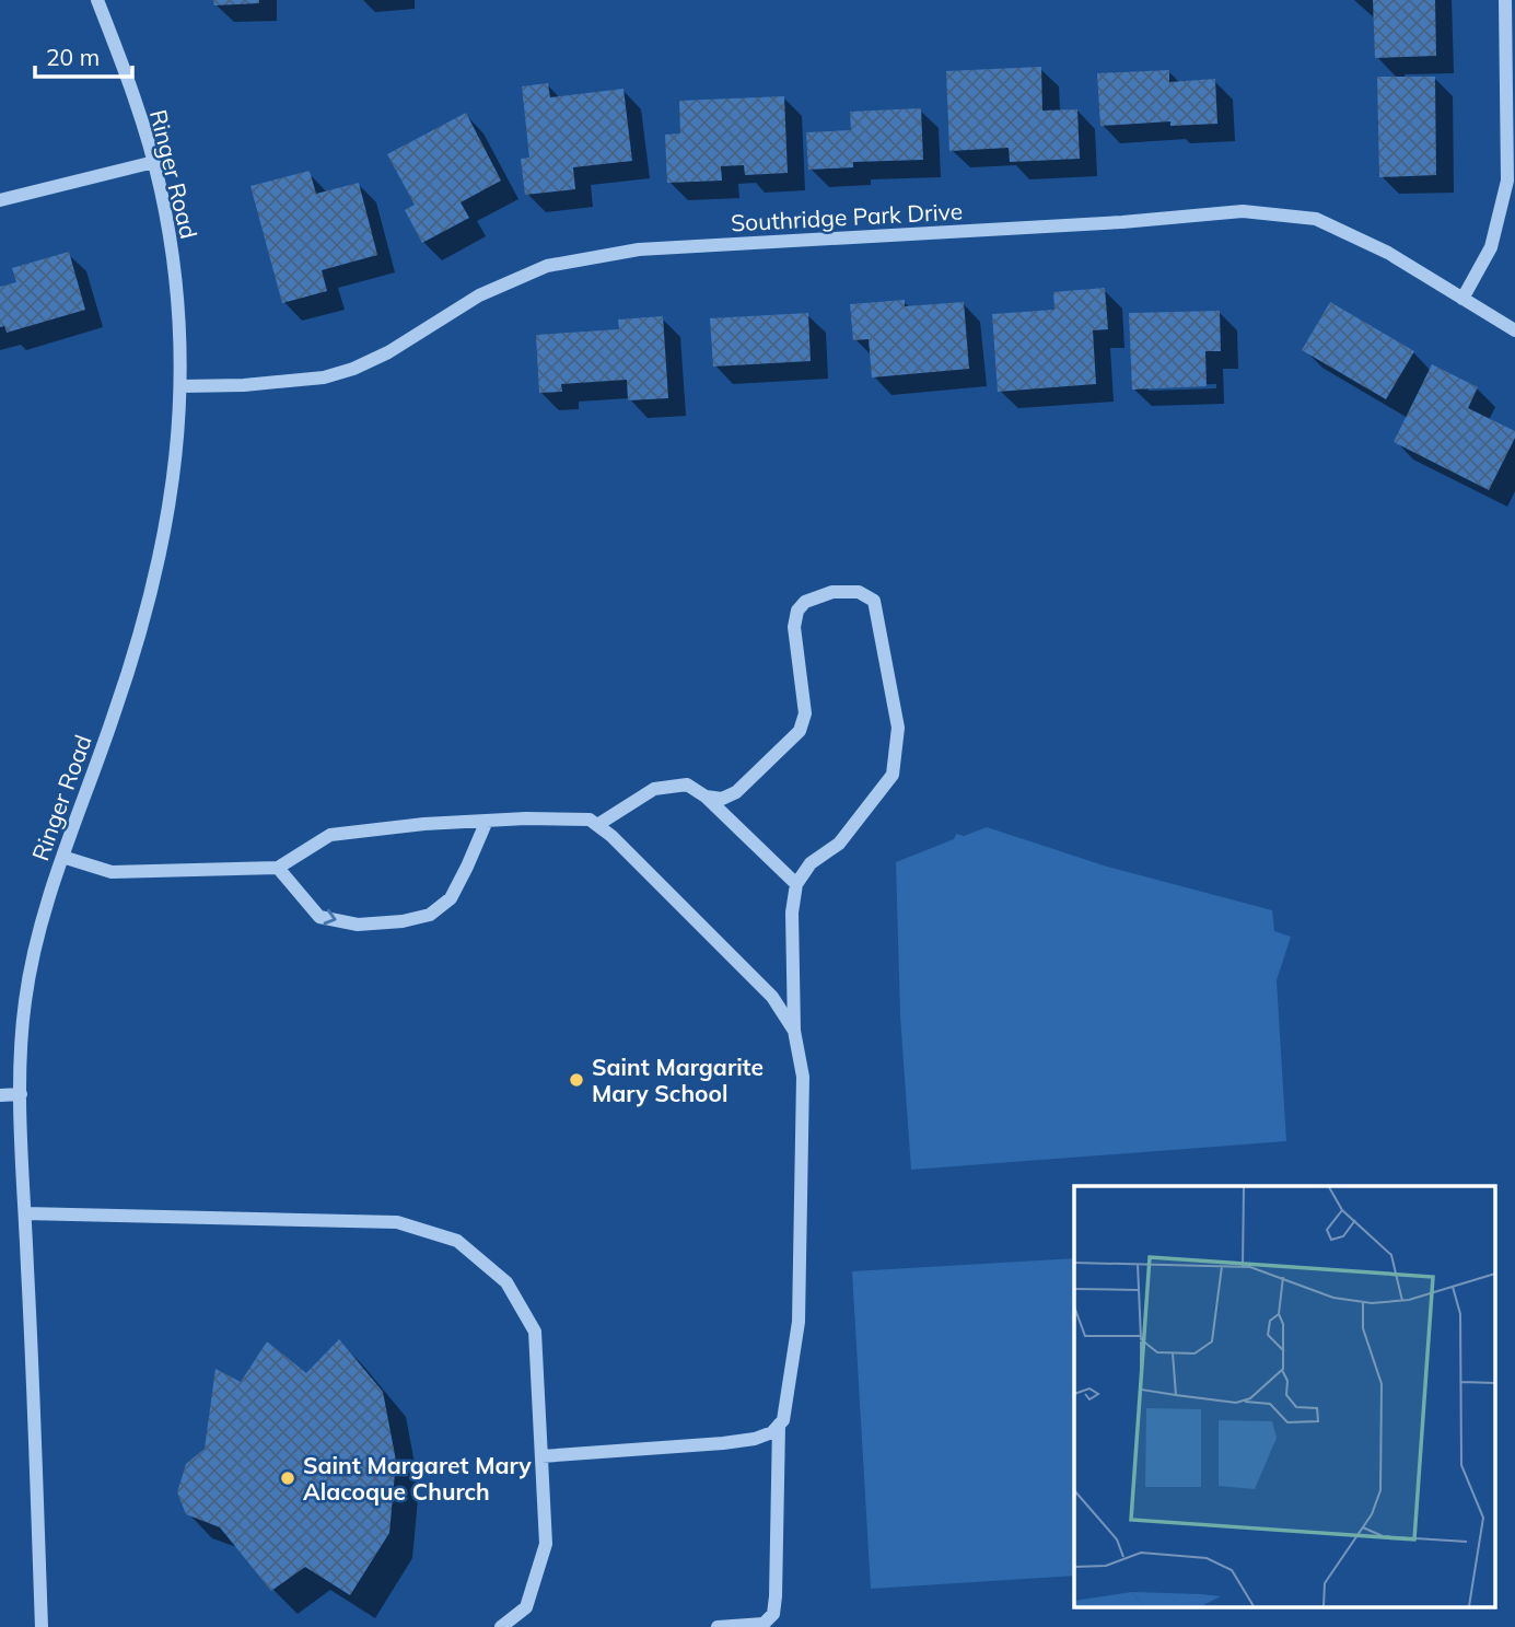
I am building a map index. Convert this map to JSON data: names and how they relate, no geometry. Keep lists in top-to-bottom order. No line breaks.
{"streets":{"street":["Ringer Road","Southridge Park Drive"]},"crossings":[["Ringer Road","Southridge Park Drive"]],"places":["Saint Margarite Mary School","Saint Margaret Mary Alacoque Church"],"scale_bar":"20 m"}
